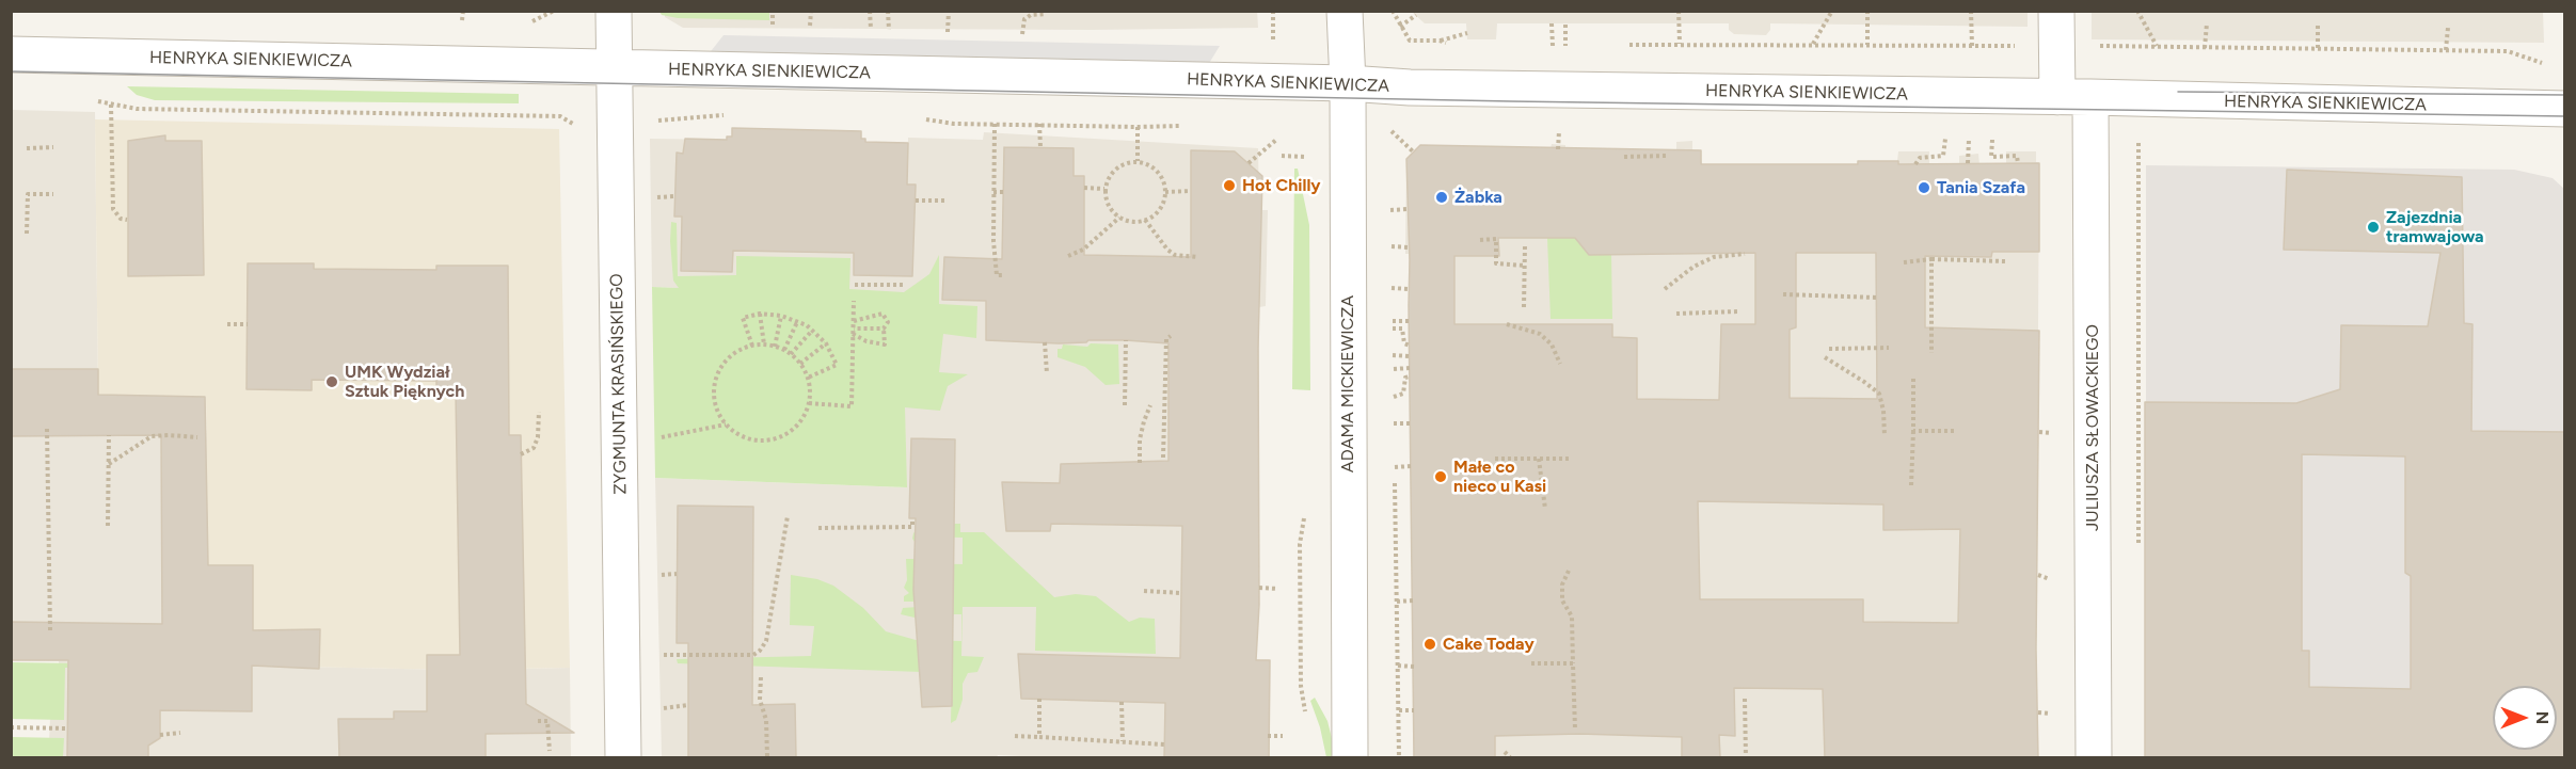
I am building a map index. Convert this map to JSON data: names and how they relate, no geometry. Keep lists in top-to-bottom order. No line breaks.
{"streets":{"street":["HENRYKA SIENKIEWICZA","ZYGMUNTA KRASIŃSKIEGO","ADAMA MICKIEWICZA","JULIUSZA SŁOWACKIEGO"]},"crossings":[["HENRYKA SIENKIEWICZA","ZYGMUNTA KRASIŃSKIEGO"],["HENRYKA SIENKIEWICZA","ADAMA MICKIEWICZA"],["HENRYKA SIENKIEWICZA","JULIUSZA SŁOWACKIEGO"]],"places":["Hot Chilly","Tania Szafa","Żabka","Zajezdnia tramwajowa","UMK Wydział Sztuk Pięknych","Małe co nieco u Kasi","Cake Today"],"north":"right"}
